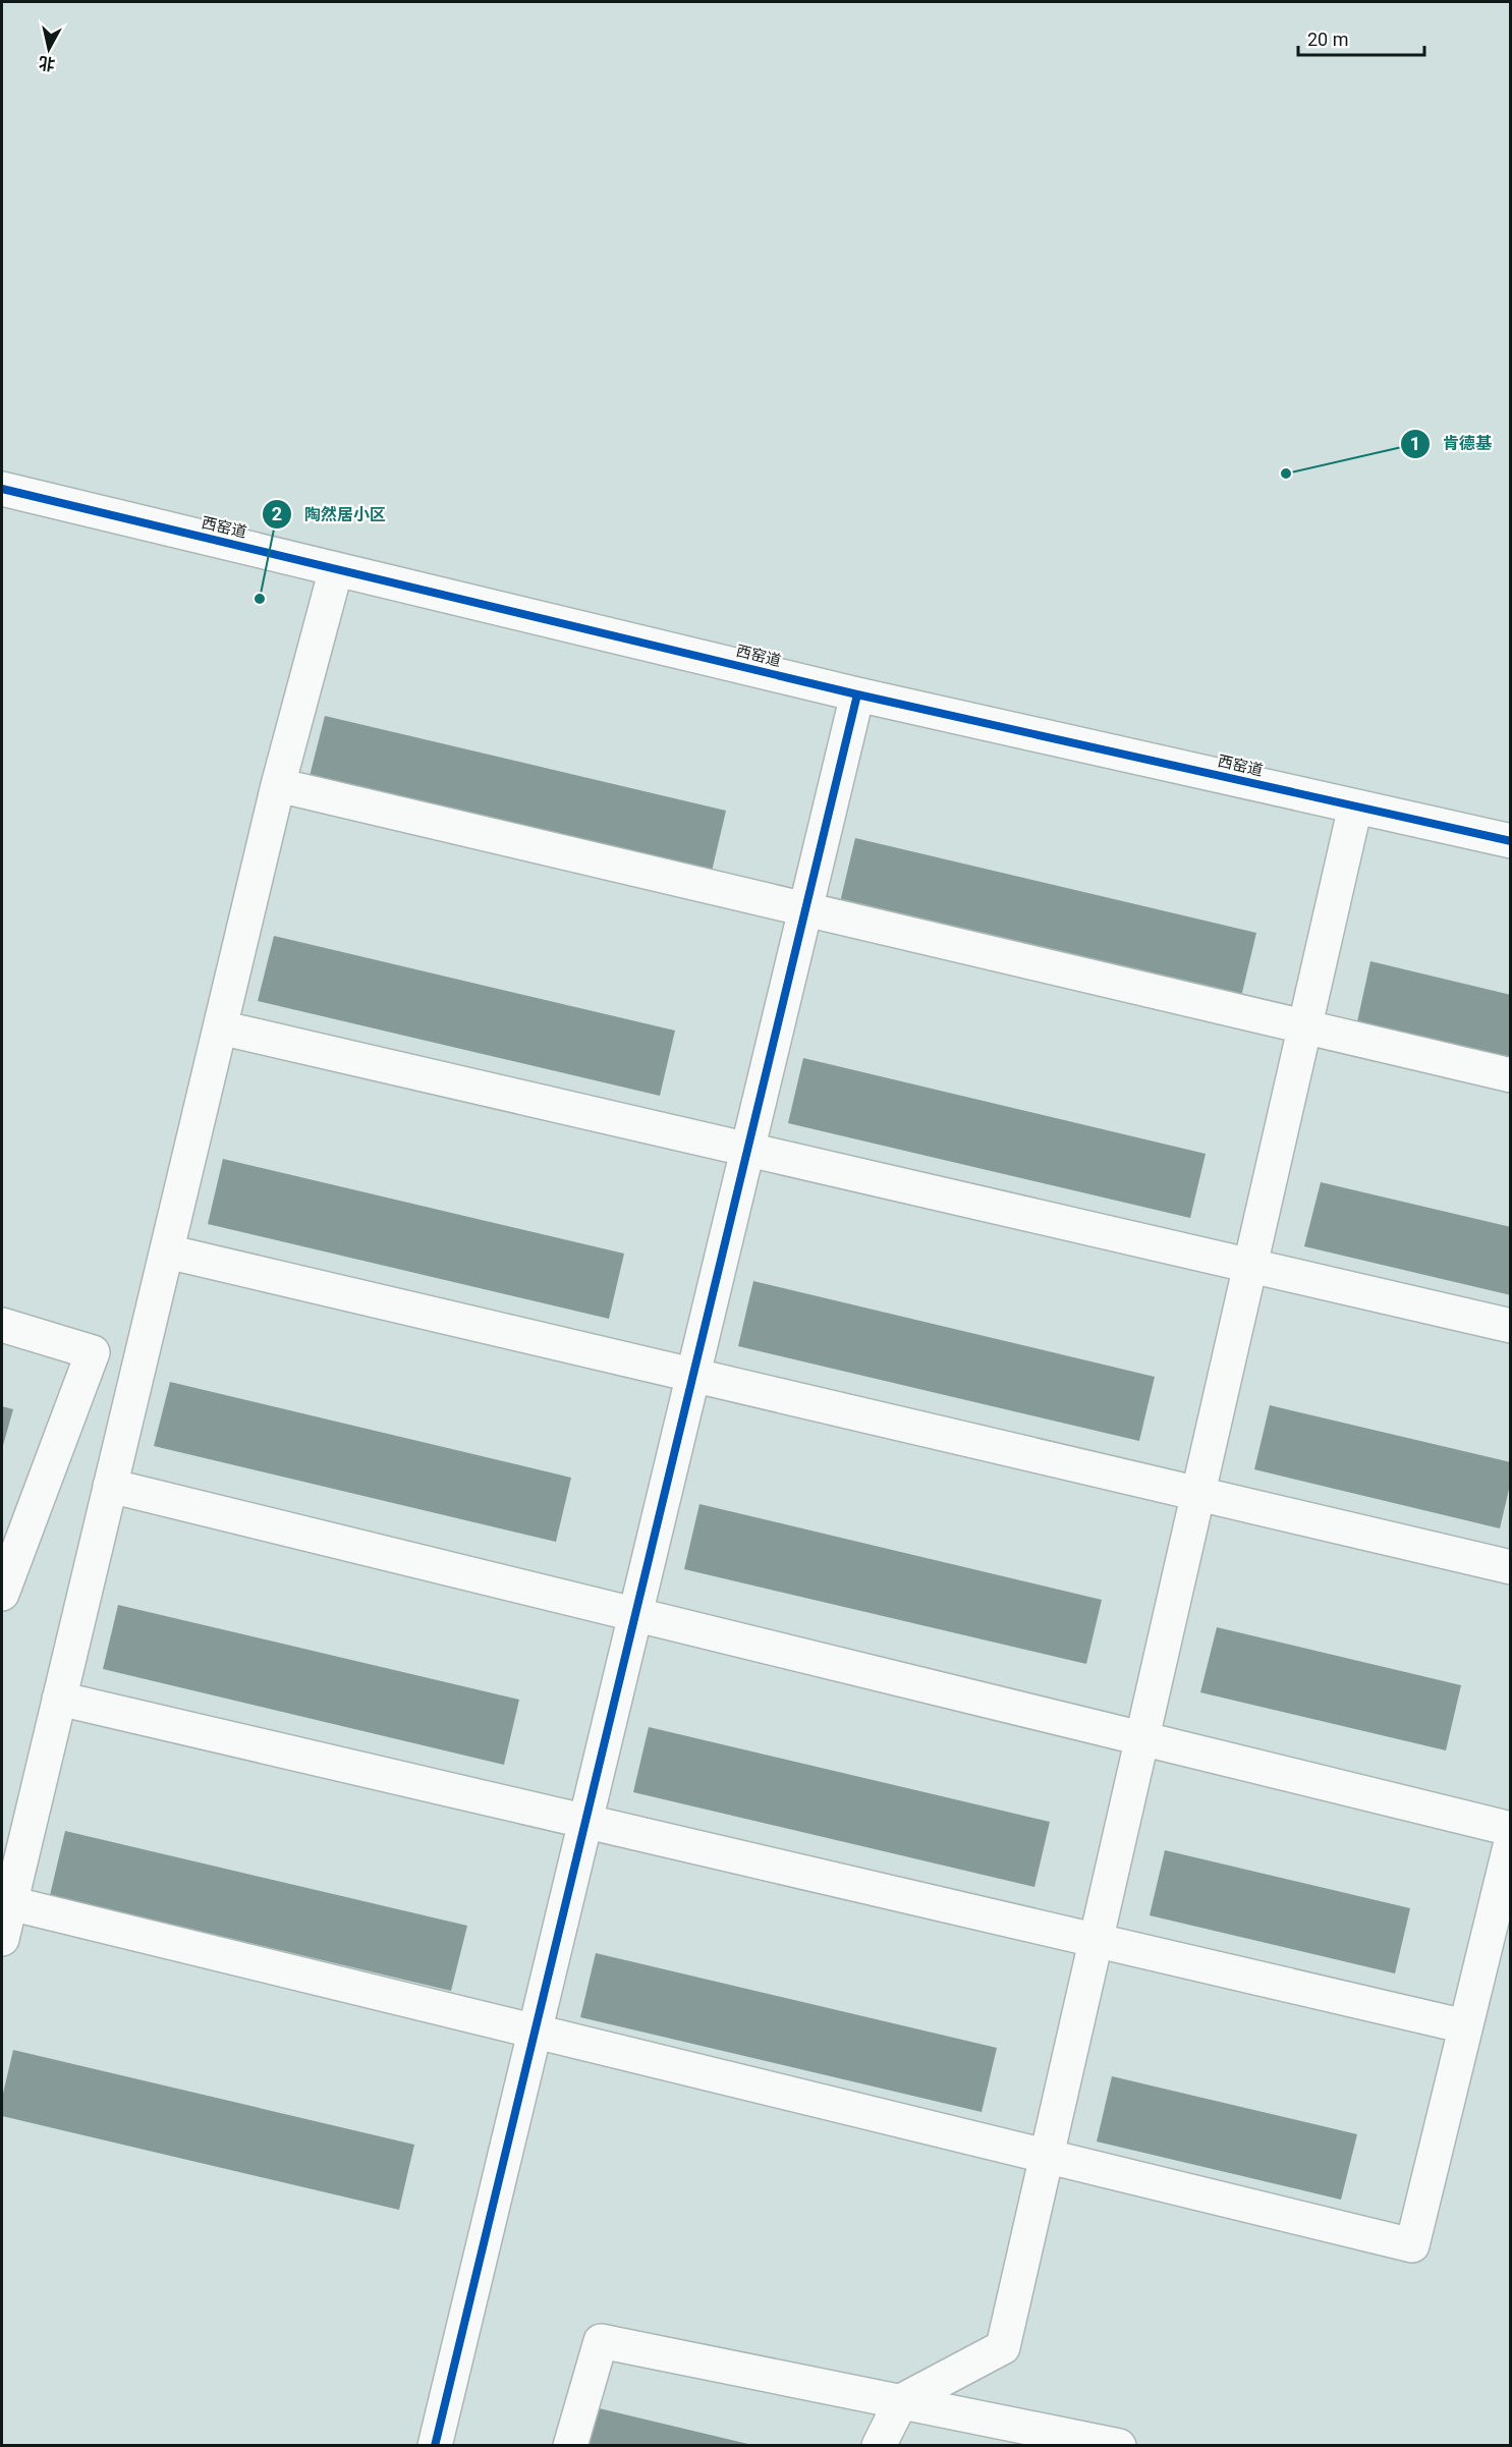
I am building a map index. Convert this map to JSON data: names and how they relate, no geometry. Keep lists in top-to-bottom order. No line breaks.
{"streets":{"street":["西窑道"]},"places":["肯德基","陶然居小区"],"scale_bar":"20 m","north":"bottom"}
